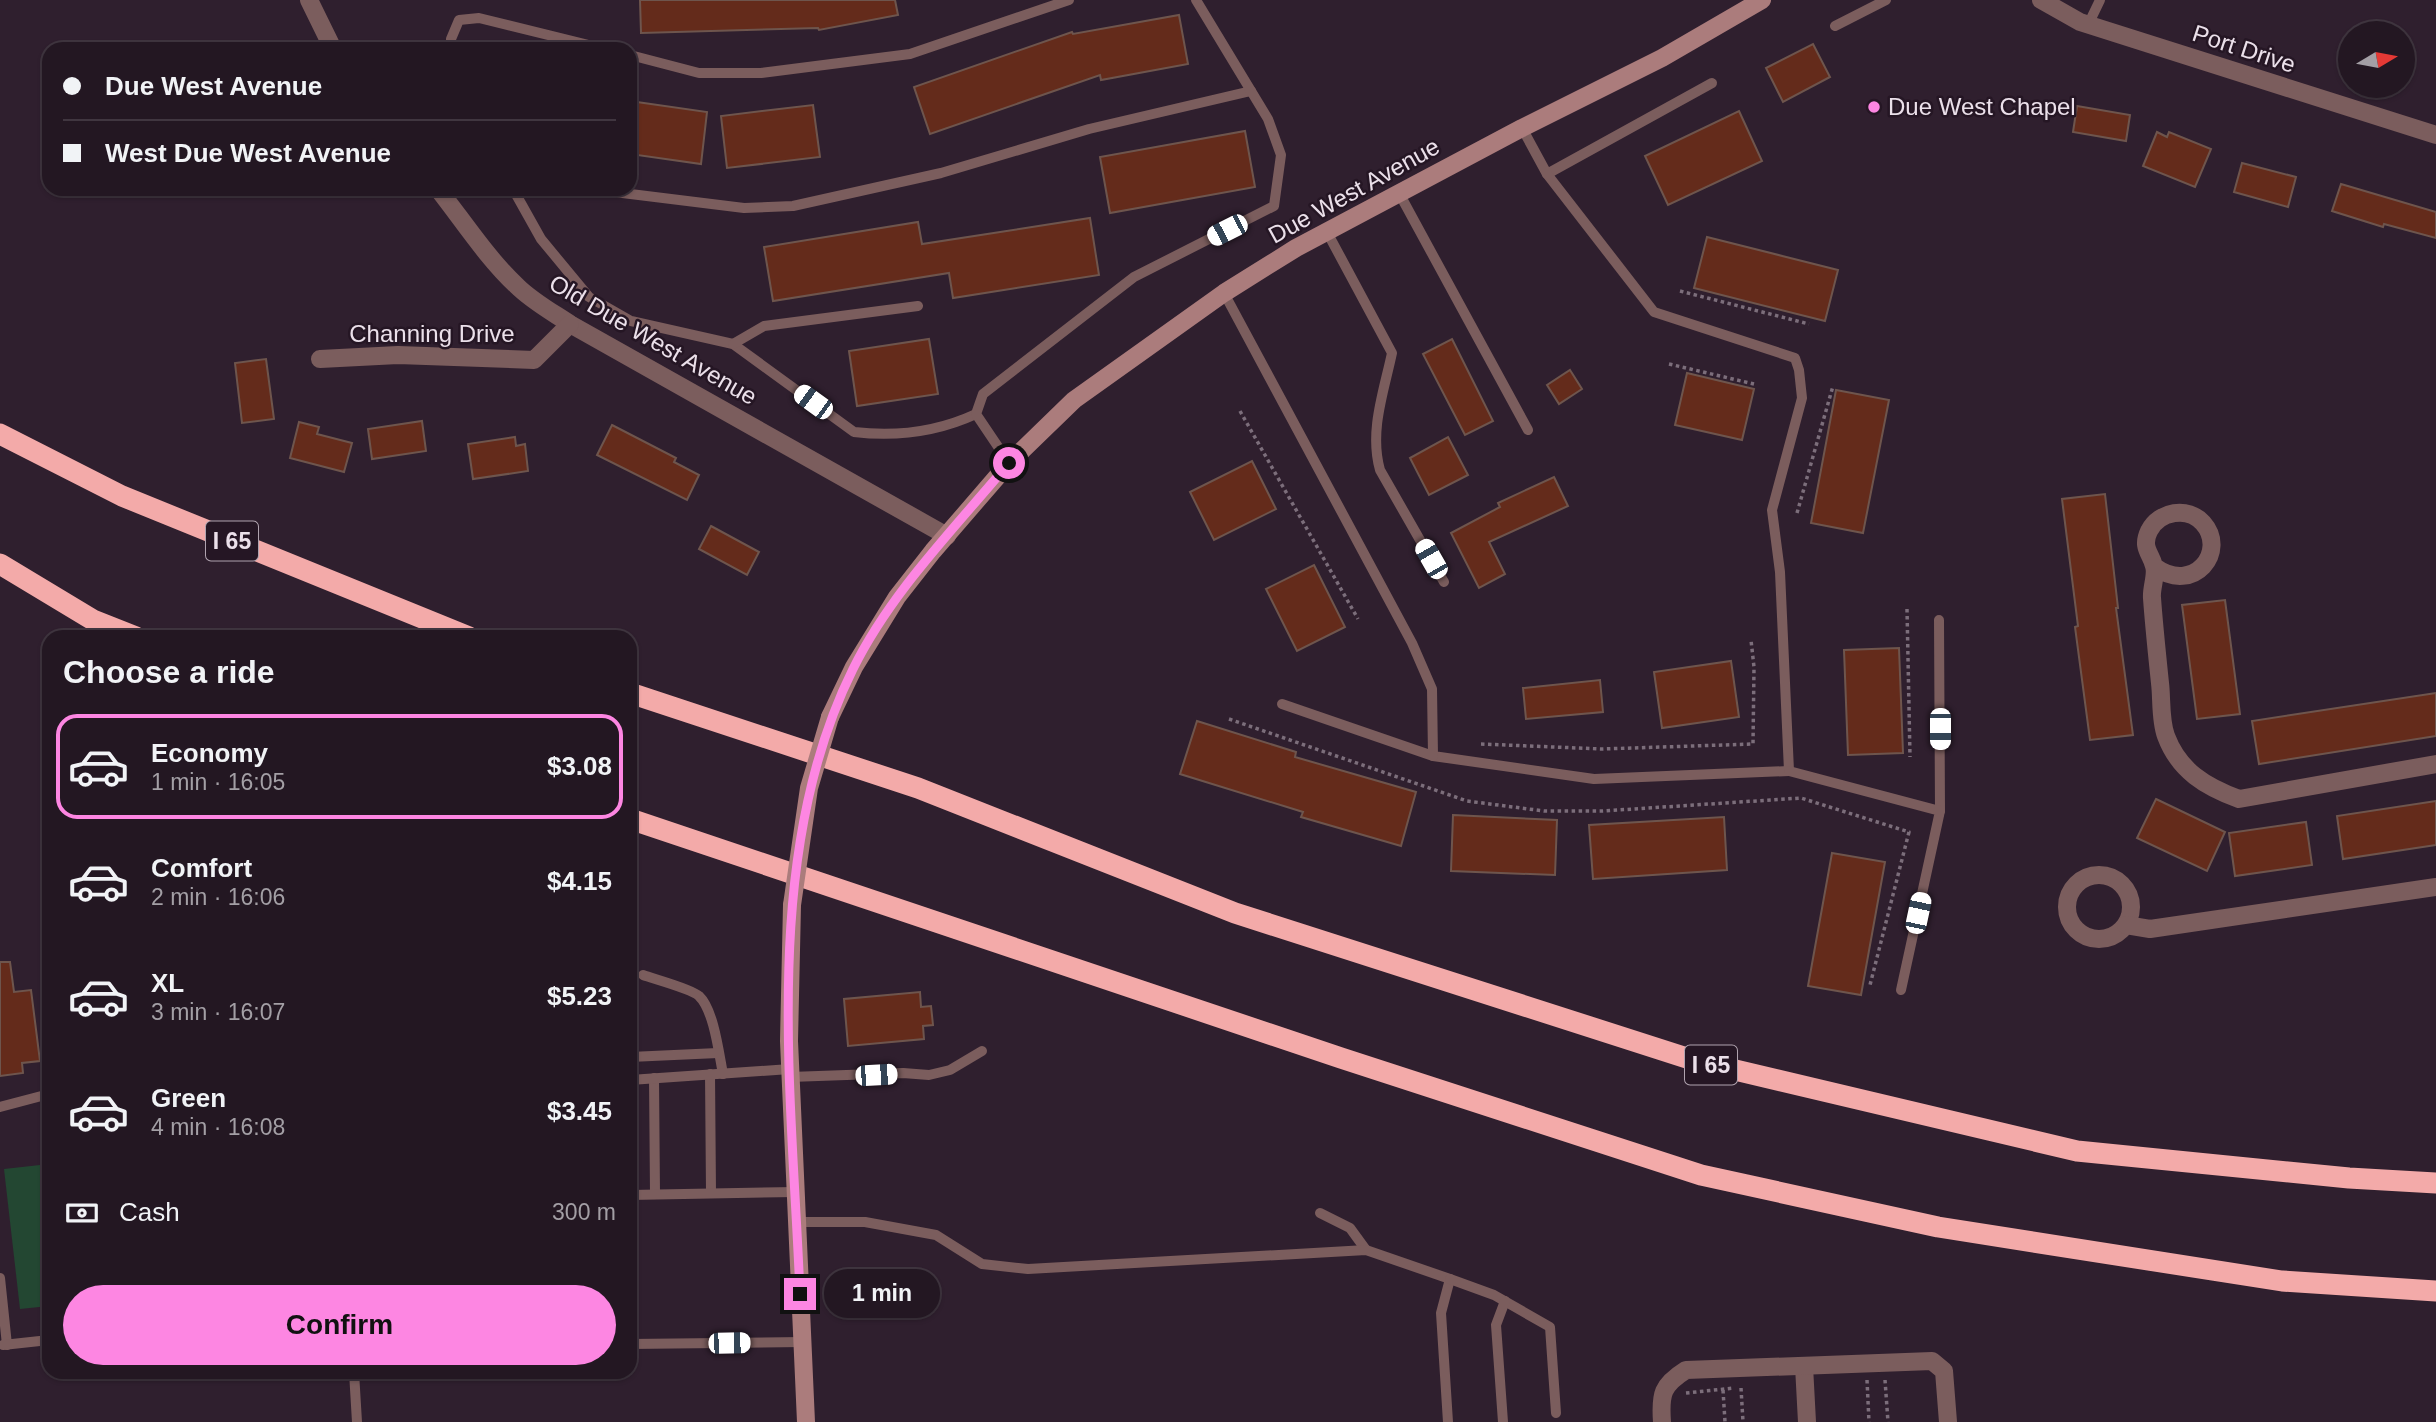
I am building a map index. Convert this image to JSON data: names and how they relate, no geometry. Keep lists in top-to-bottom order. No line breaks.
{"streets":{"highway":["I 65"],"main road":["Due West Avenue"],"street":["Port Drive","Channing Drive","Old Due West Avenue"]},"crossings":[["Due West Avenue","Old Due West Avenue"],["Channing Drive","Old Due West Avenue"]],"places":["Due West Chapel"],"north":"right","page":{"banner":["Due West Avenue","West Due West Avenue"],"heading":"Choose a ride","list":[{"name":"Economy","note":"1 min · 16:05","value":"$3.08"},{"name":"Comfort","note":"2 min · 16:06","value":"$4.15"},{"name":"XL","note":"3 min · 16:07","value":"$5.23"},{"name":"Green","note":"4 min · 16:08","value":"$3.45"}],"pay":["Cash","300 m"],"bubble":"1 min","buttons":"Confirm"}}
